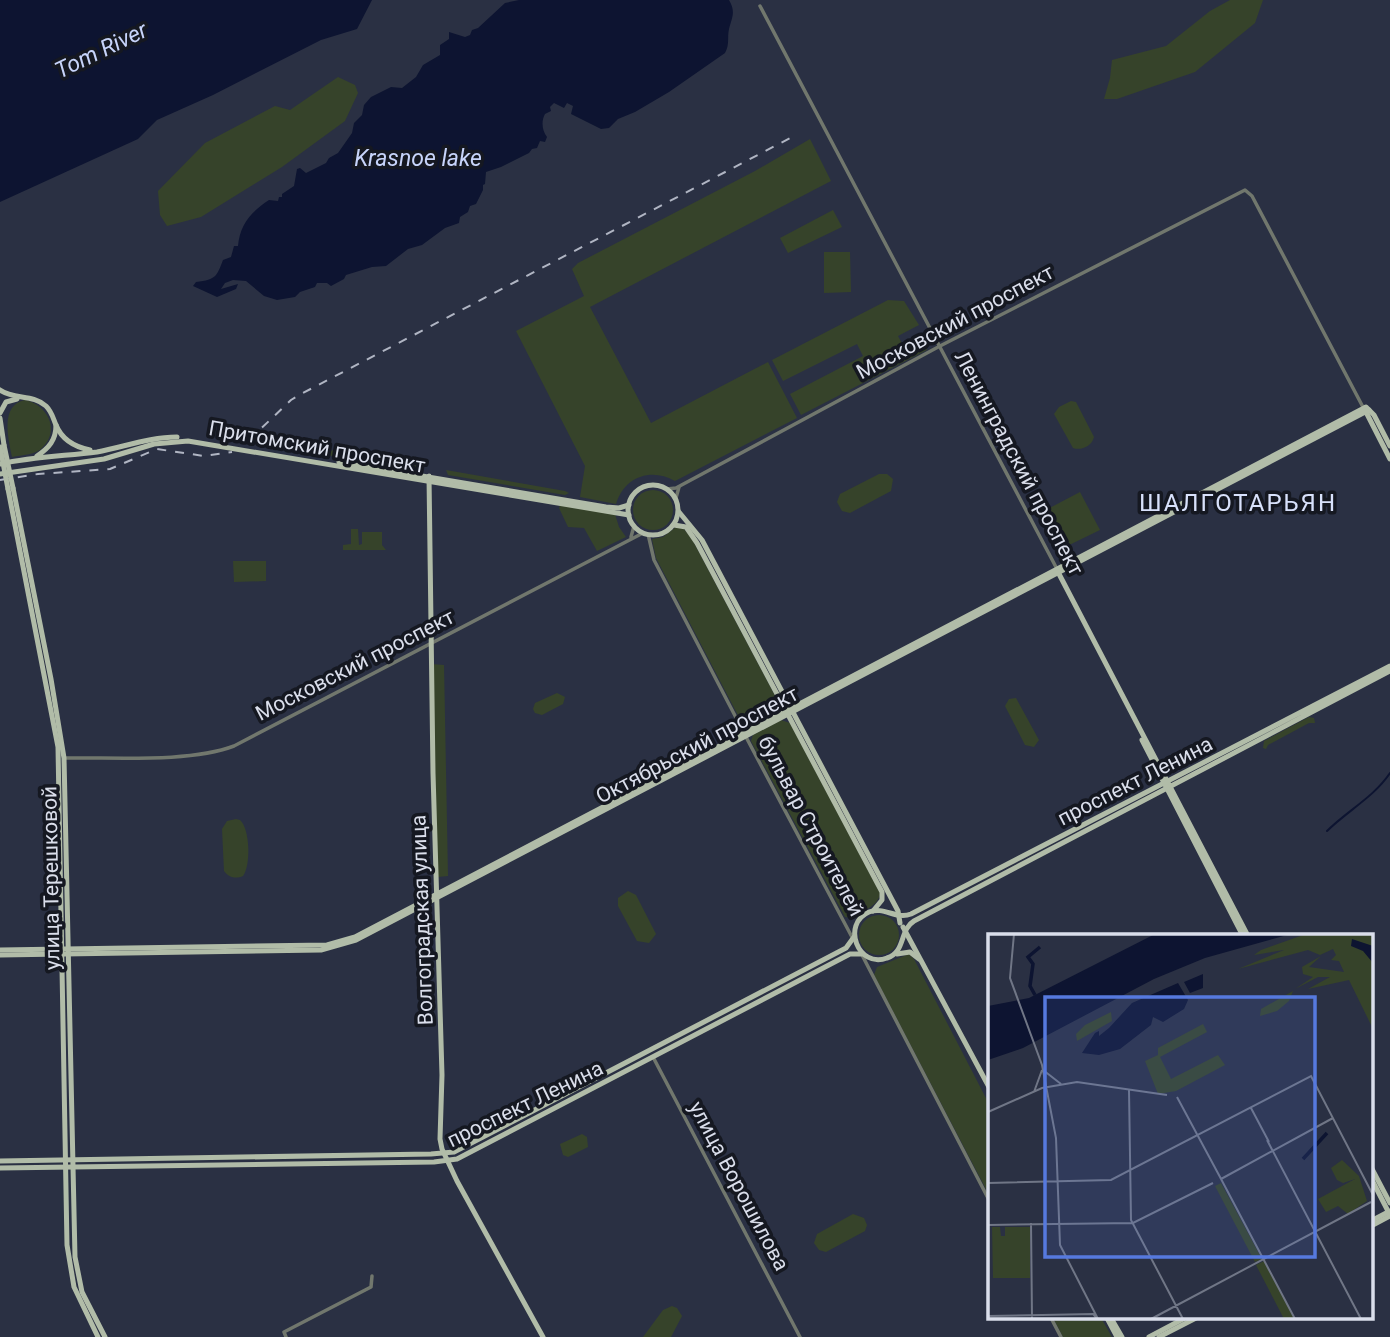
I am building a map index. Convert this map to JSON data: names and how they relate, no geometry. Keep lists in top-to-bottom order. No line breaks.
{"streets":{"main road":["Притомский проспект","Ленинградский проспект","Октябрьский проспект","проспект Ленина","бульвар Строителей","улица Терешковой","Волгоградская улица"],"street":["Московский проспект","улица Ворошилова"]},"crossings":[["Московский проспект","Притомский проспект"],["Московский проспект","Ленинградский проспект"],["Московский проспект","Октябрьский проспект"],["Московский проспект","бульвар Строителей"],["Московский проспект","улица Терешковой"],["Московский проспект","Волгоградская улица"],["Притомский проспект","бульвар Строителей"],["Притомский проспект","Волгоградская улица"],["Ленинградский проспект","Октябрьский проспект"],["Ленинградский проспект","проспект Ленина"],["Октябрьский проспект","бульвар Строителей"],["Октябрьский проспект","улица Терешковой"],["Октябрьский проспект","Волгоградская улица"],["проспект Ленина","бульвар Строителей"],["проспект Ленина","улица Терешковой"],["проспект Ленина","Волгоградская улица"],["проспект Ленина","улица Ворошилова"]],"districts":["ШАЛГОТАРЬЯН"],"water":["Tom River","Krasnoe lake"]}
